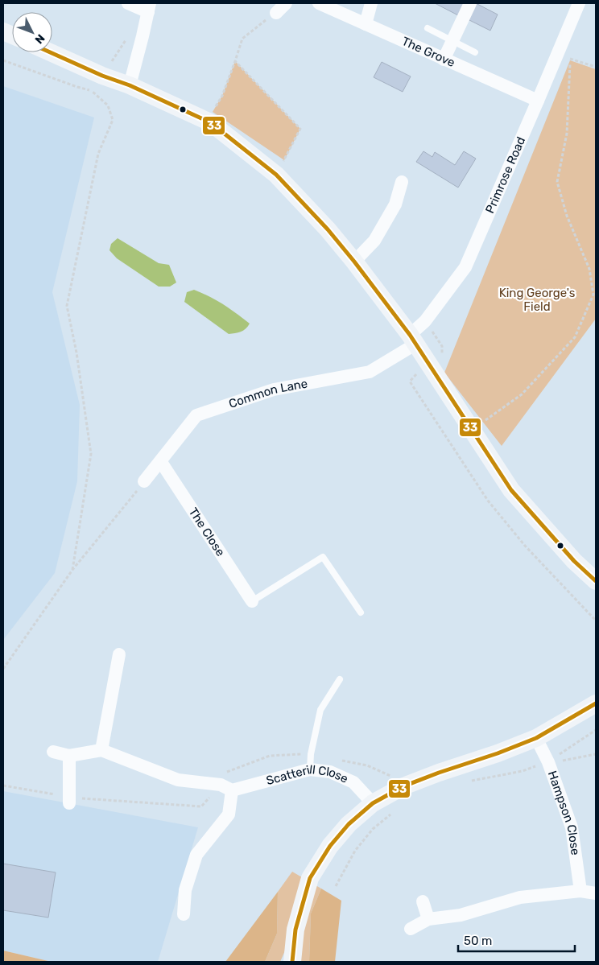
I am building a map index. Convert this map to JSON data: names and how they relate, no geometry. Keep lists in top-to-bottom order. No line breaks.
{"streets":{"street":["The Grove","Primrose Road","Common Lane","The Close","Scatterill Close","Hampson Close"]},"crossings":[["The Grove","Primrose Road"],["Primrose Road","Common Lane"],["Common Lane","The Close"]],"parks":["King George's Field"],"lines":["transit line 33"],"scale_bar":"50 m","north":"bottom right"}
